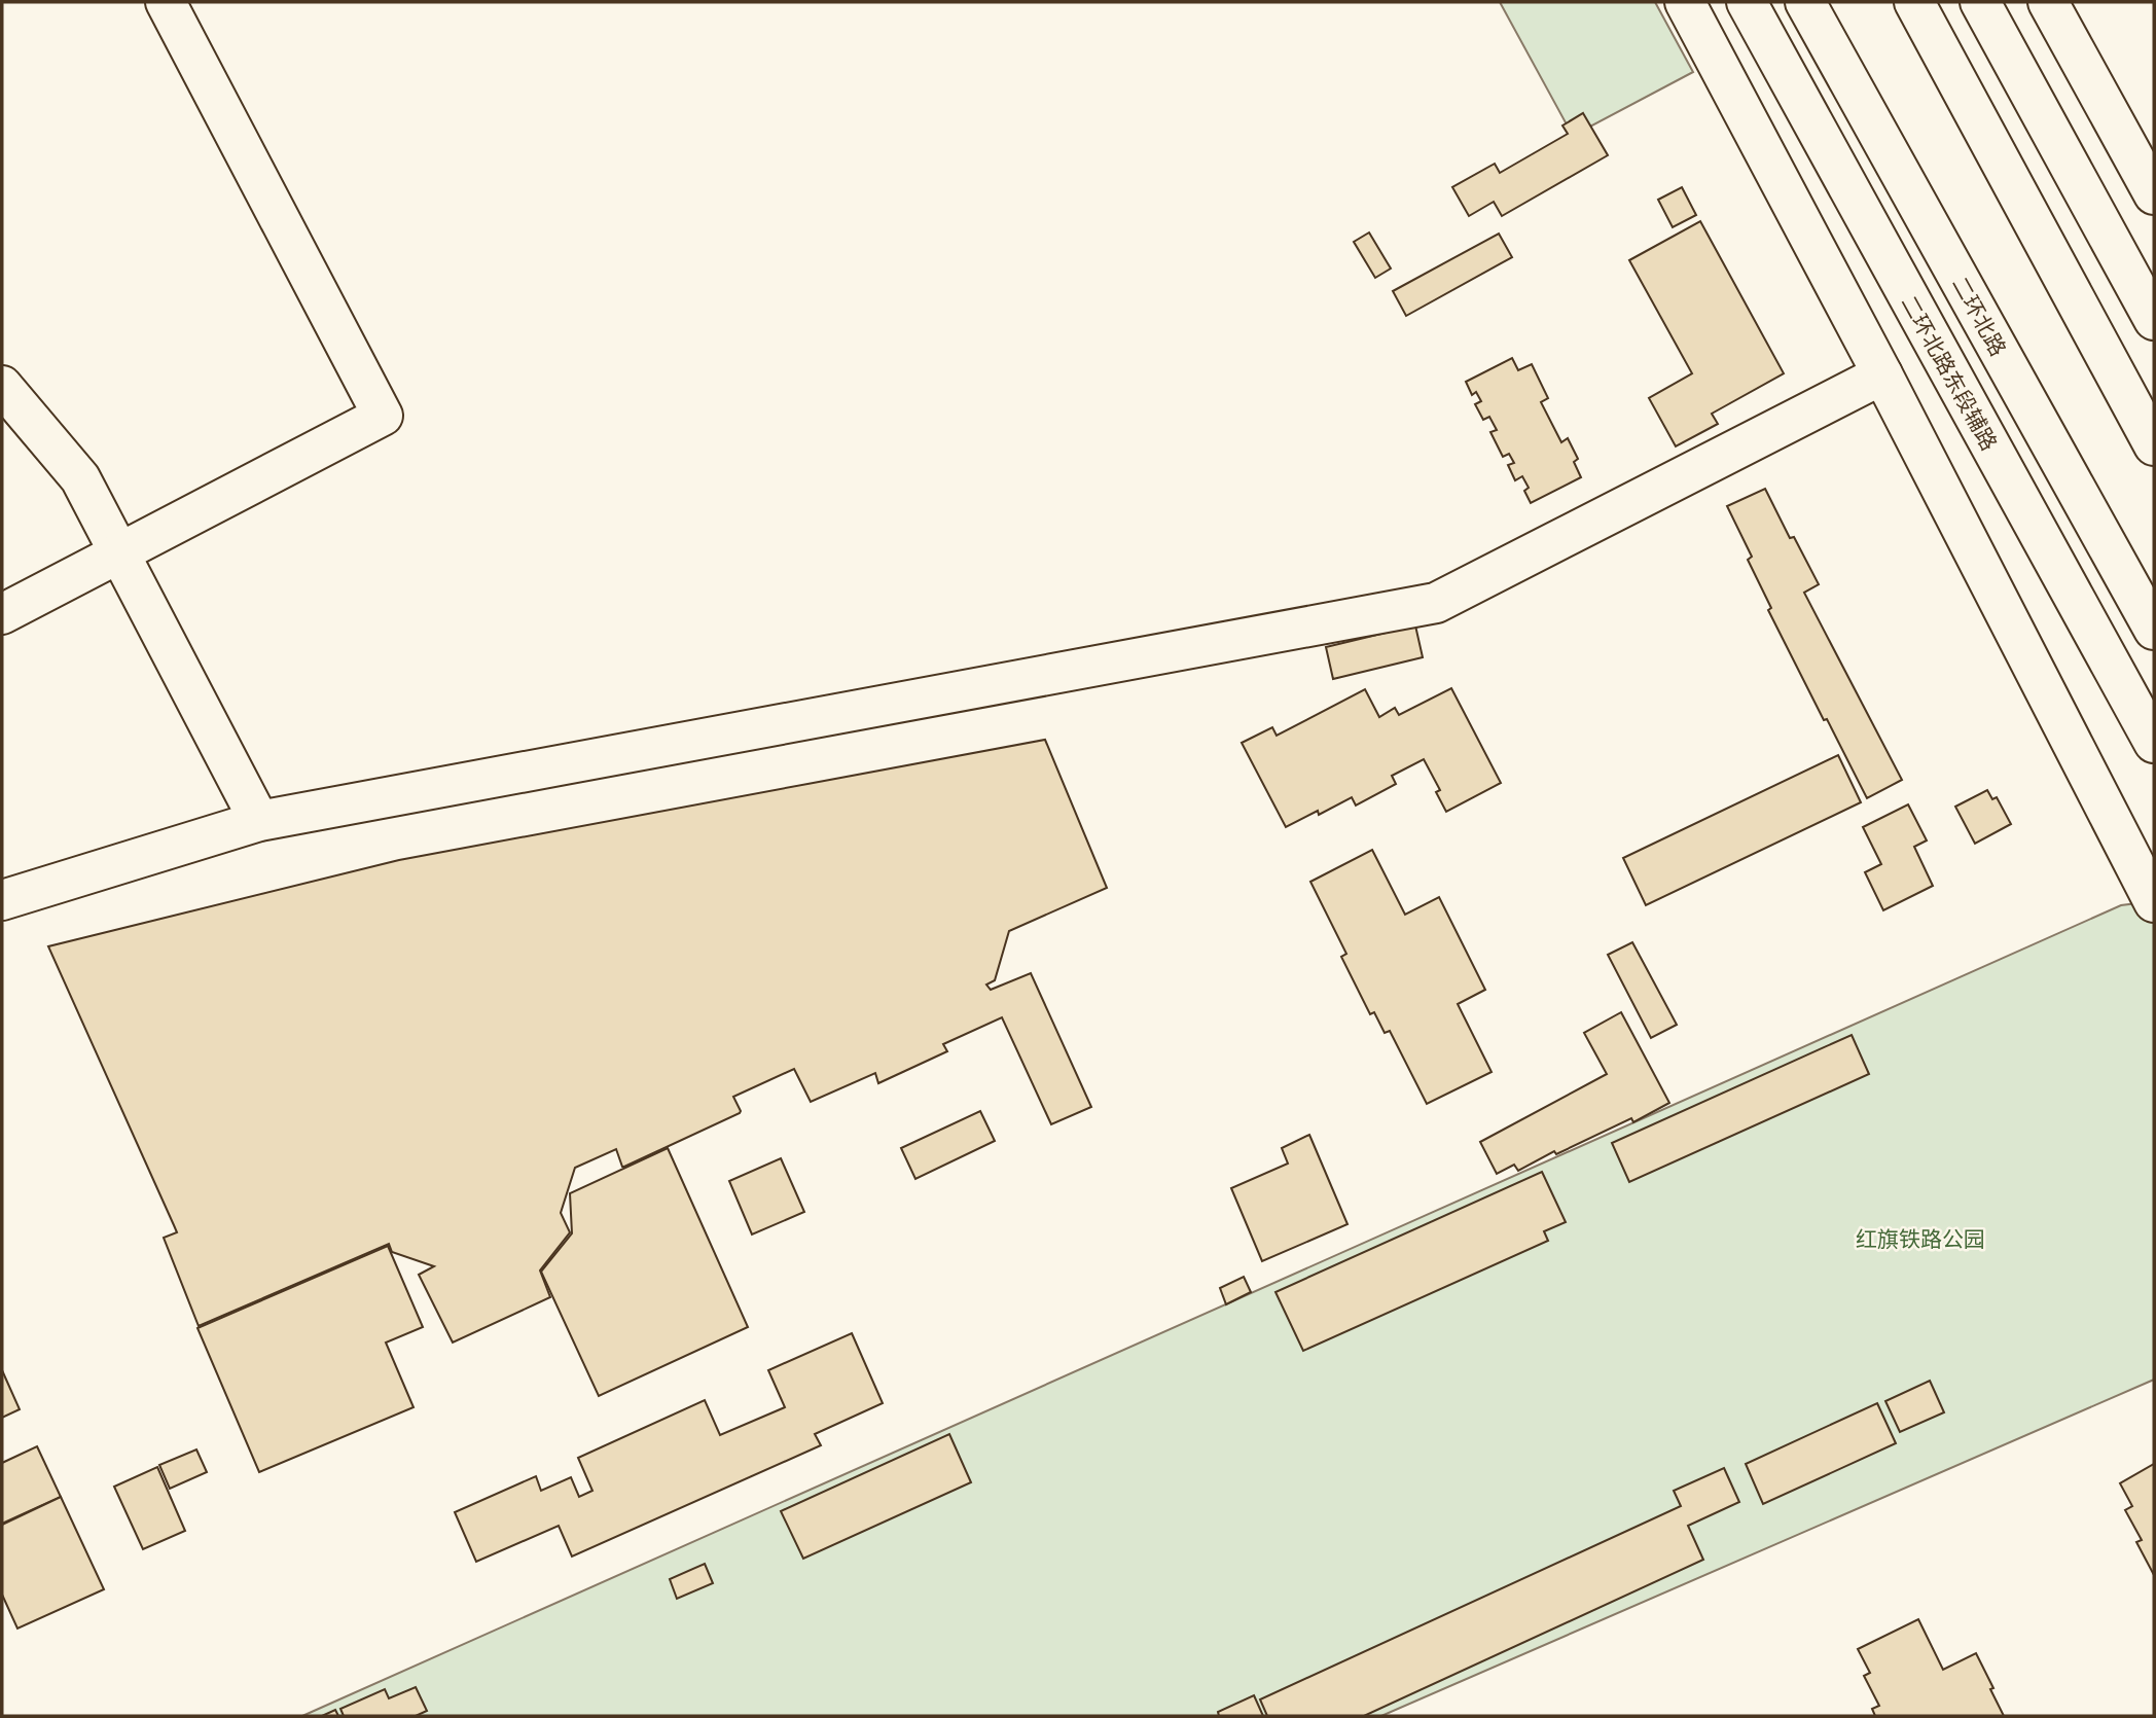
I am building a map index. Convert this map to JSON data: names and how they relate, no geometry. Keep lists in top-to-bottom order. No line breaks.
{"streets":{"main road":["二环北路","二环北路东段辅路"]},"parks":["红旗铁路公园"]}
